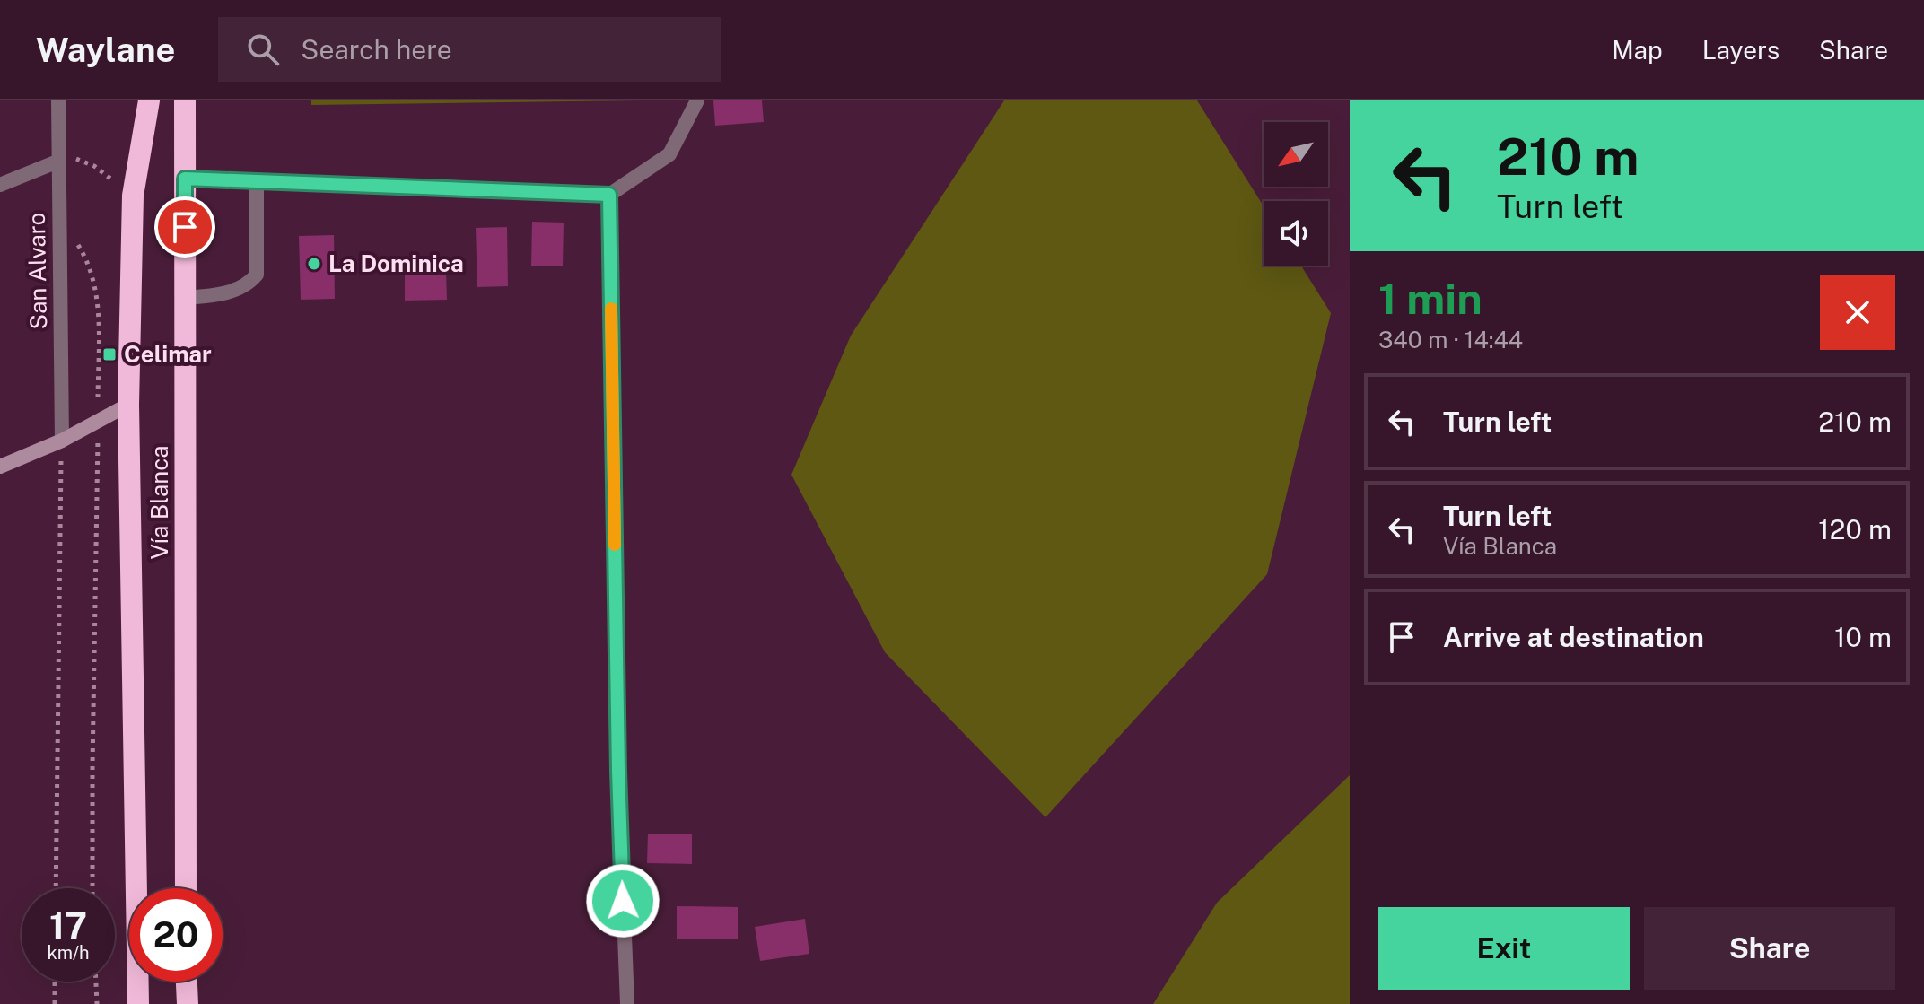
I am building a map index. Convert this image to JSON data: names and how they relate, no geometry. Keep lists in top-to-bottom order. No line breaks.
{"streets":{"highway":["Vía Blanca"],"street":["San Alvaro"]},"places":{"other":["La Dominica"],"transit":["Celimar"]},"north":"bottom left","page":{"header":"Waylane","search":"Search here","nav":["Map","Layers","Share"],"turn":["210 m","Turn left"],"heading":["1 min","340 m · 14:44"],"list":[{"name":"Turn left","value":"210 m"},{"name":"Turn left","note":"Vía Blanca","value":"120 m"},{"name":"Arrive at destination","value":"10 m"}],"speed":"17 km/h","limit":"20","buttons":["Exit","Share"]}}
